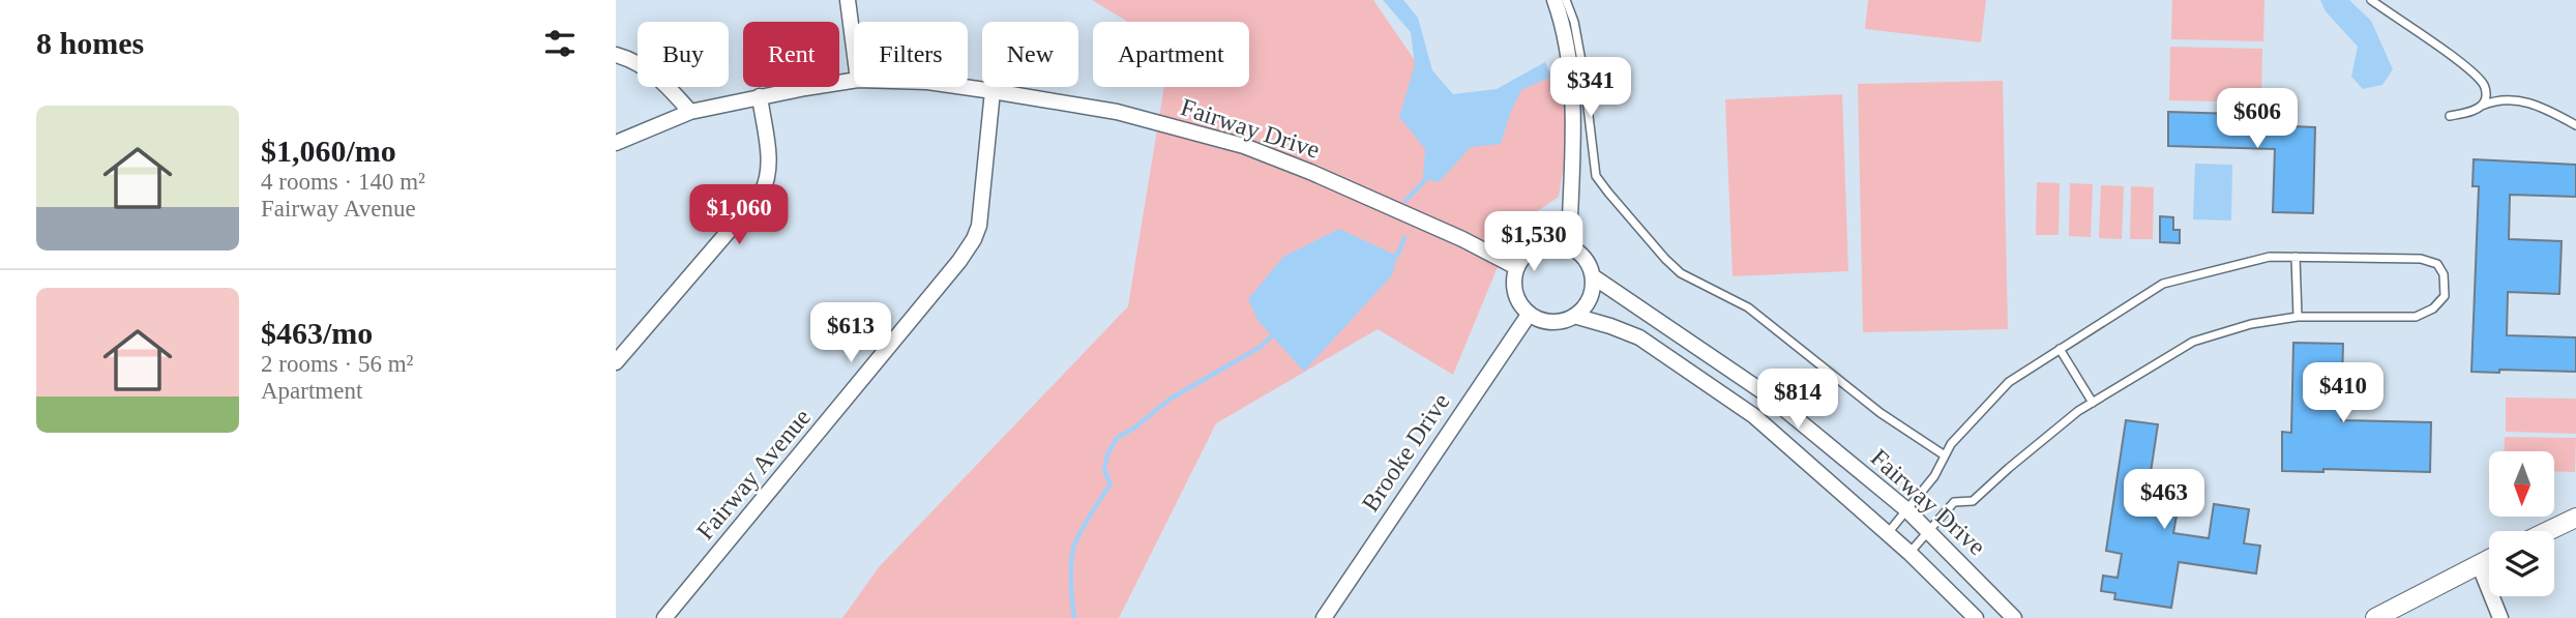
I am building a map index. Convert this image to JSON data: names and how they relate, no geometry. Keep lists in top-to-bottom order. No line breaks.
{"streets":{"street":["Fairway Drive","Brooke Drive","Fairway Avenue"]},"crossings":[["Fairway Drive","Brooke Drive"],["Fairway Drive","Fairway Avenue"]],"north":"bottom","page":{"heading":"8 homes","chip":["Buy","Rent","Filters","New","Apartment"],"price":["$341","$606","$1,060","$1,530","$613","$410","$814","$463"],"list":[{"name":"$1,060/mo","note":"4 rooms · 140 m² · Fairway Avenue"},{"name":"$463/mo","note":"2 rooms · 56 m² · Apartment"}]}}
